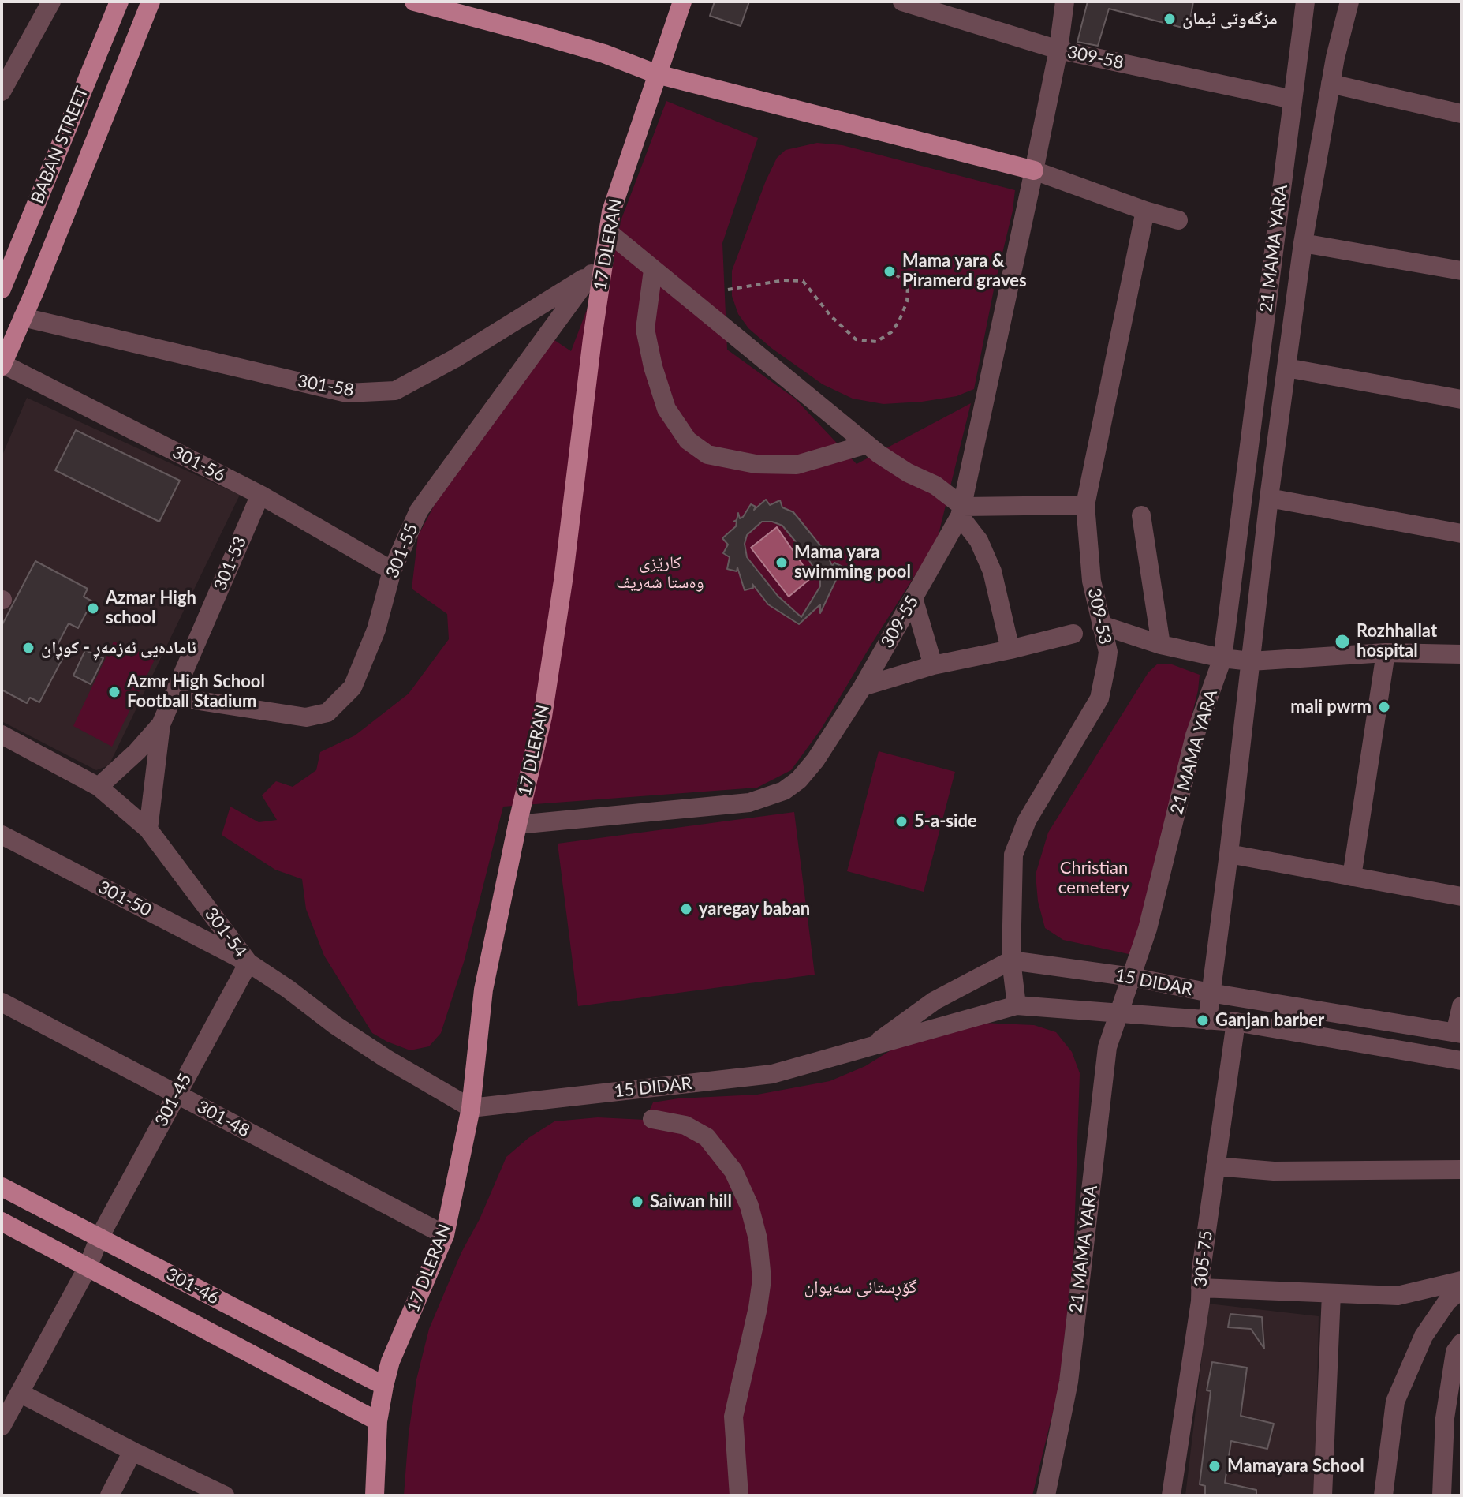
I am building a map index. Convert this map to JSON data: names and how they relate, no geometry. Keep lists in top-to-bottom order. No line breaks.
{"streets":{"main road":["BABAN STREET","17 DLERAN","301-46"],"street":["309-58","21 MAMA YARA","301-58","301-56","301-55","301-53","309-53","309-55","301-50","301-54","15 DIDAR","301-45","301-48","305-75"]},"crossings":[["309-58","21 MAMA YARA"],["309-58","309-55"],["17 DLERAN","301-58"],["17 DLERAN","301-55"],["17 DLERAN","309-55"],["17 DLERAN","301-54"],["17 DLERAN","15 DIDAR"],["17 DLERAN","301-48"],["17 DLERAN","301-46"],["21 MAMA YARA","15 DIDAR"],["301-58","301-55"],["301-56","301-55"],["301-56","301-53"],["301-55","301-53"],["301-53","301-54"],["309-53","15 DIDAR"],["301-50","301-54"],["301-50","301-45"],["301-54","15 DIDAR"],["301-54","301-45"],["15 DIDAR","305-75"],["301-45","301-48"],["301-45","301-46"]],"parks":["کارێزی وەستا شەریف","Christian cemetery","گۆڕستانی سەیوان"],"places":["مزگەوتی ئیمان","Mama yara & Piramerd graves","Mama yara swimming pool","Azmar High school","Rozhhallat hospital","ئامادەیی ئەزمەڕ - کوڕان","Azmr High School Football Stadium","mali pwrm","5-a-side","yaregay baban","Ganjan barber","Saiwan hill","Mamayara School"]}
